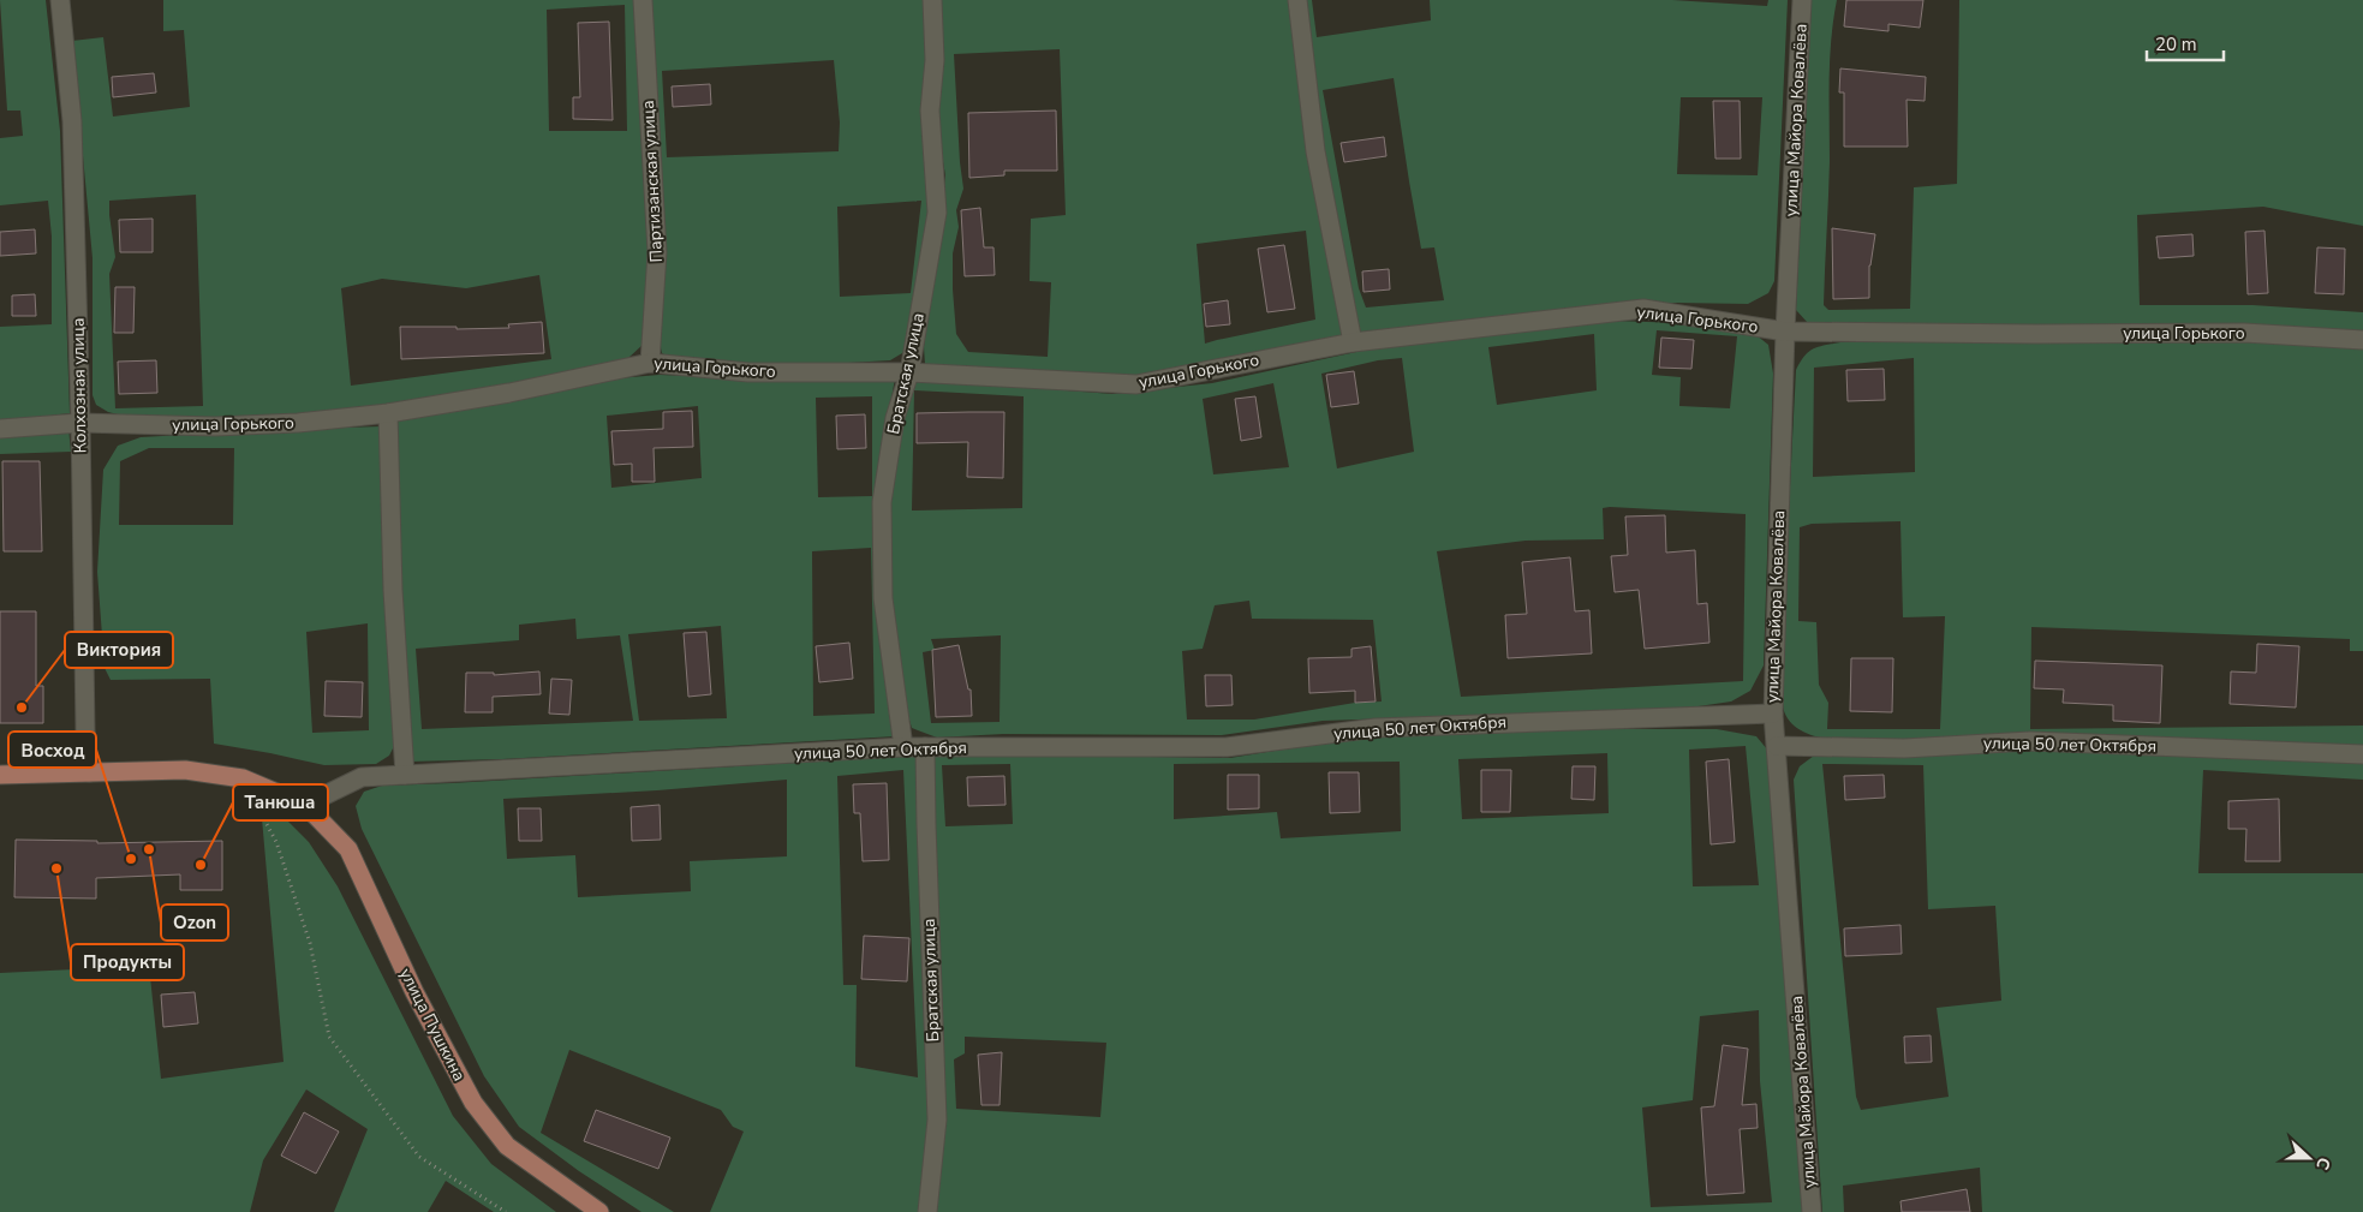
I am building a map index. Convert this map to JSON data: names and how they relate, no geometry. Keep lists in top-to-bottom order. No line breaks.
{"streets":{"main road":["улица Пушкина"],"street":["улица Майора Ковалёва","Партизанская улица","улица Горького","Братская улица","Колхозная улица","улица 50 лет Октября"]},"crossings":[["улица Майора Ковалёва","улица Горького"],["улица Майора Ковалёва","улица 50 лет Октября"],["Партизанская улица","улица Горького"],["улица Горького","Братская улица"],["улица Горького","Колхозная улица"],["Братская улица","улица 50 лет Октября"],["улица 50 лет Октября","улица Пушкина"]],"places":["Виктория","Ozon","Восход","Танюша","Продукты"],"scale_bar":"20 m","north":"right"}
